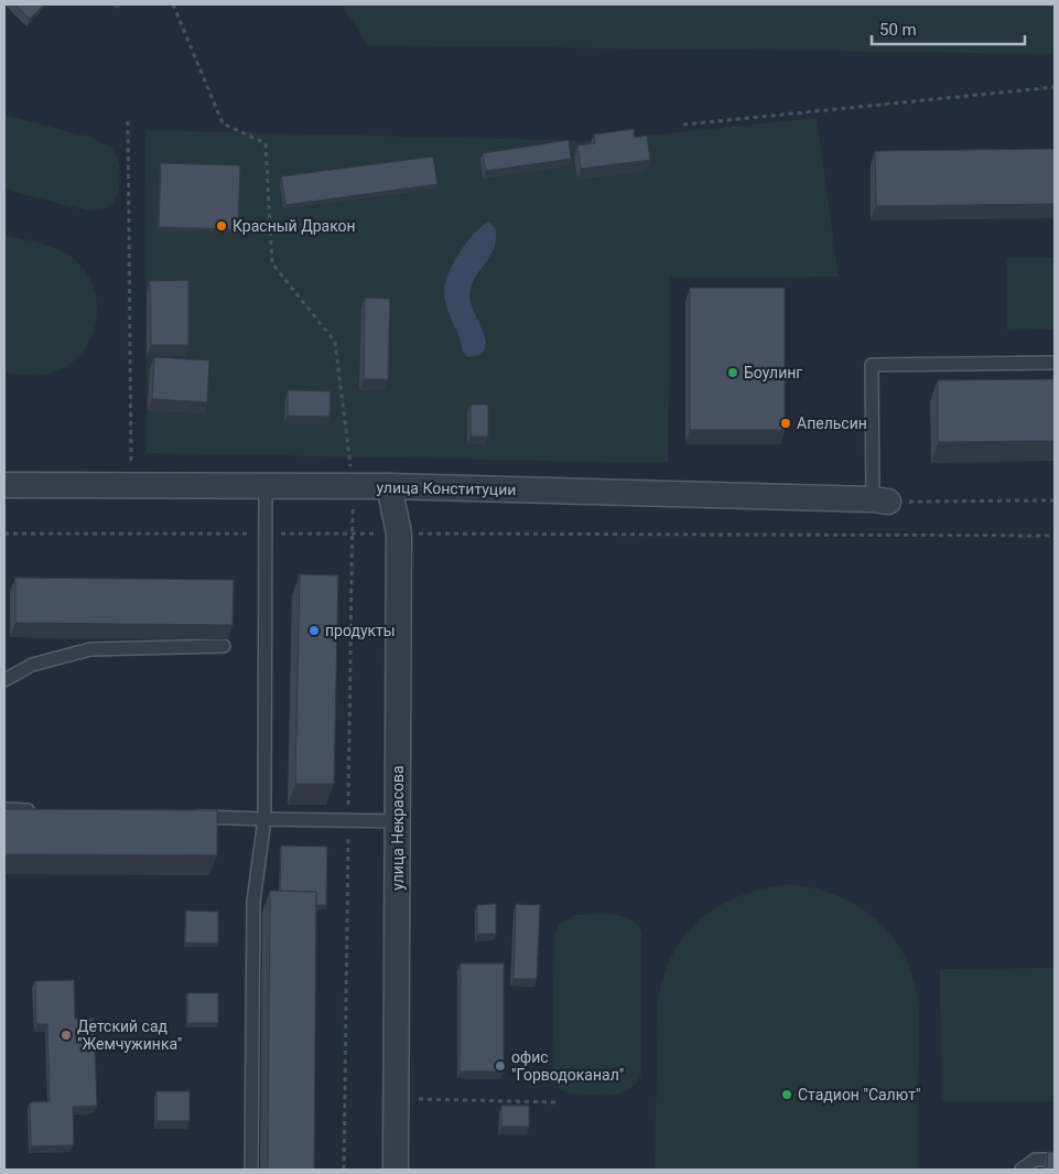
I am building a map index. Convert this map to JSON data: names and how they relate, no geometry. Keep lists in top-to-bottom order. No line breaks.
{"streets":{"street":["улица Конституции","улица Некрасова"]},"crossings":[["улица Конституции","улица Некрасова"]],"places":["Красный Дракон","Боулинг","Апельсин","продукты","Детский сад \"Жемчужинка\"","офис \"Горводоканал\"","Стадион \"Салют\""],"scale_bar":"50 m"}
